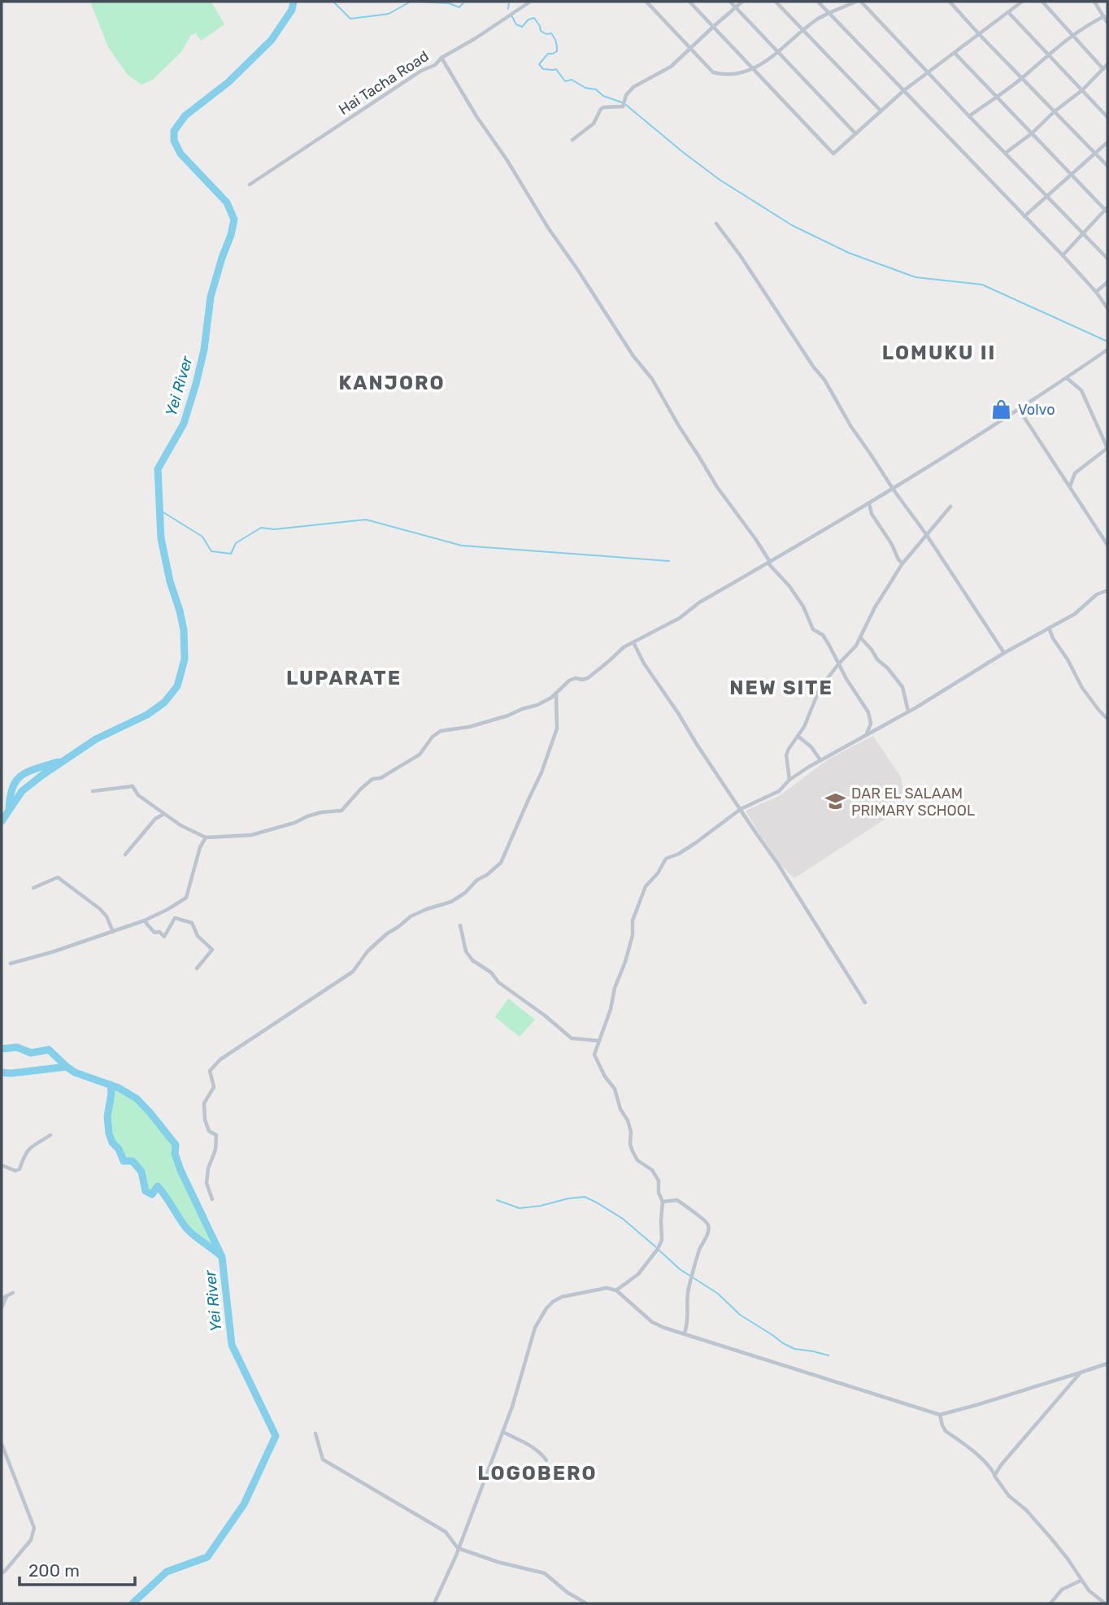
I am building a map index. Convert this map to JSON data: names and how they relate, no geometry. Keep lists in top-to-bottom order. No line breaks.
{"streets":{"street":["Hai Tacha Road"]},"districts":["LOMUKU II","KANJORO","LUPARATE","NEW SITE","LOGOBERO"],"water":["Yei River"],"places":{"shop":["Volvo"],"school or university":["DAR EL SALAAM PRIMARY SCHOOL"]},"scale_bar":"200 m"}
